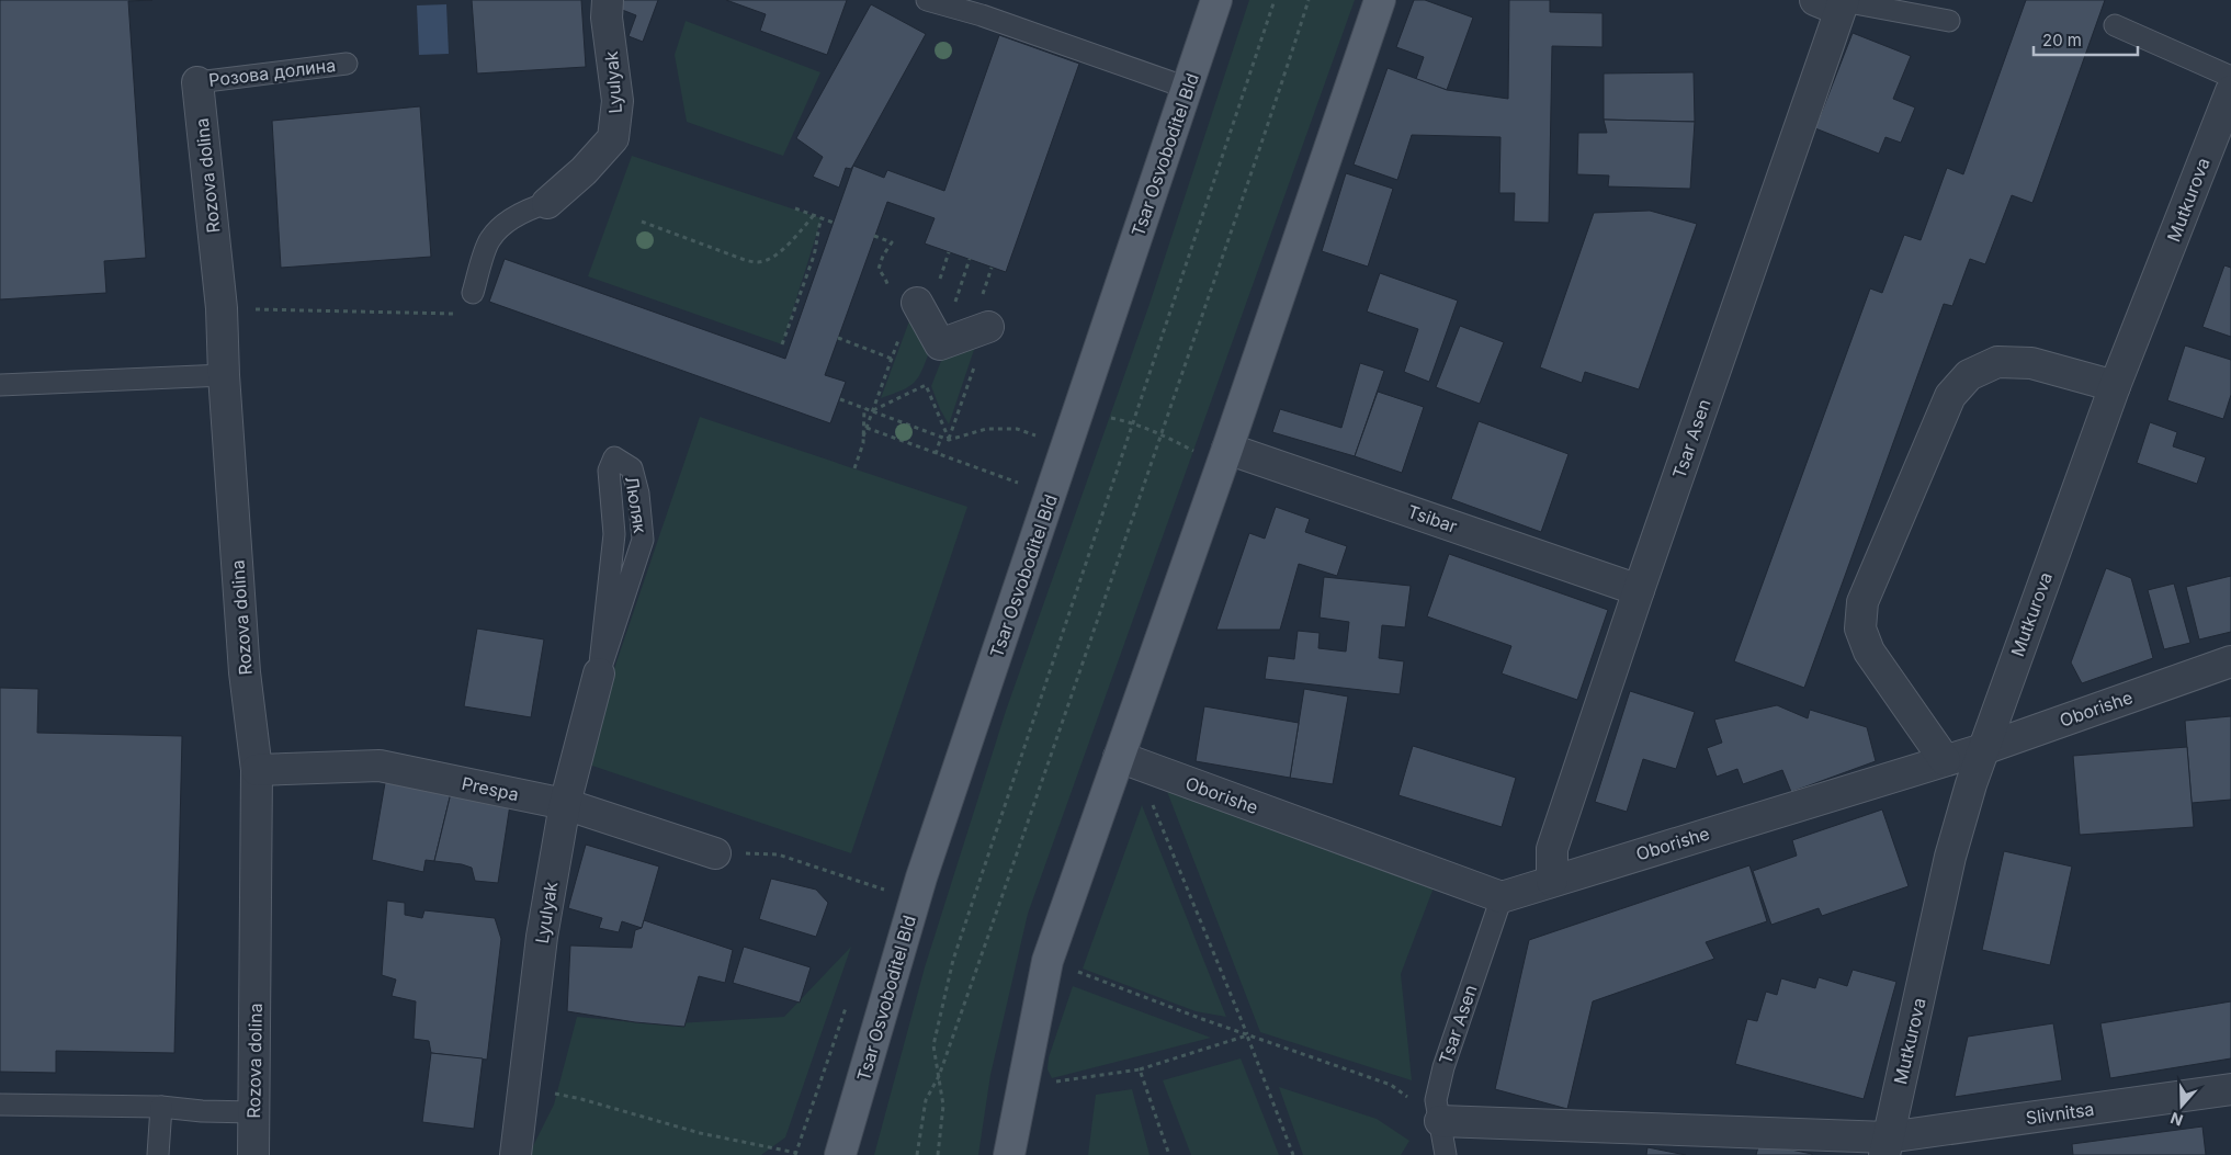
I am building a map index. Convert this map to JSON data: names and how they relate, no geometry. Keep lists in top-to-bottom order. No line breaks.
{"streets":{"main road":["Tsar Osvoboditel Bld"],"street":["Lyulyak","Rozova dolina","Mutkurova","Tsar Asen","Tsibar","Oborishe","Prespa","Slivnitsa"],"lane":["Розова долина","Люляк"]},"crossings":[["Розова долина","Rozova dolina"],["Lyulyak","Люляк"],["Lyulyak","Prespa"],["Rozova dolina","Prespa"],["Mutkurova","Oborishe"],["Mutkurova","Slivnitsa"],["Tsar Asen","Tsibar"],["Tsar Asen","Oborishe"],["Tsar Asen","Slivnitsa"]],"scale_bar":"20 m","north":"bottom"}
